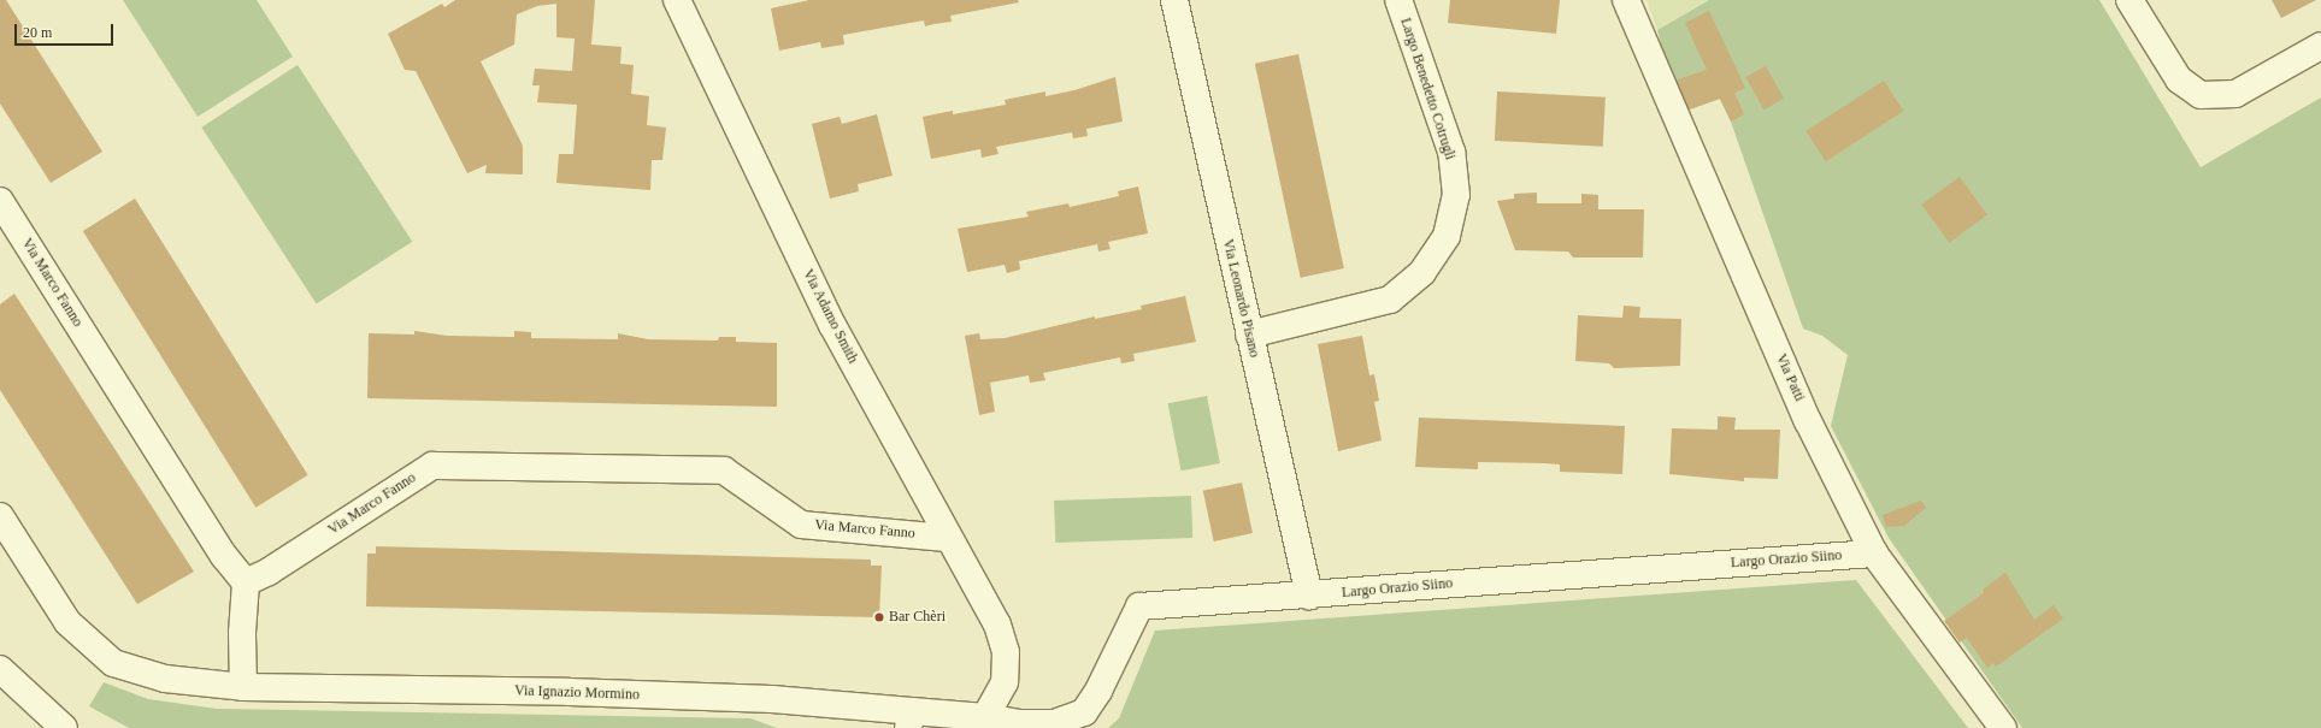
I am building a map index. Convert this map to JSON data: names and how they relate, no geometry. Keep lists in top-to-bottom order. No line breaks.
{"streets":{"street":["Largo Benedetto Cotrugli","Via Marco Fanno","Via Leonardo Pisano","Via Adamo Smith","Via Patti","Largo Orazio Siino","Via Ignazio Mormino"]},"crossings":[["Largo Benedetto Cotrugli","Via Leonardo Pisano"],["Via Marco Fanno","Via Adamo Smith"],["Via Leonardo Pisano","Largo Orazio Siino"],["Via Adamo Smith","Largo Orazio Siino"],["Via Adamo Smith","Via Ignazio Mormino"],["Via Patti","Largo Orazio Siino"],["Largo Orazio Siino","Via Ignazio Mormino"]],"places":["Bar Chèri"],"scale_bar":"20 m"}
